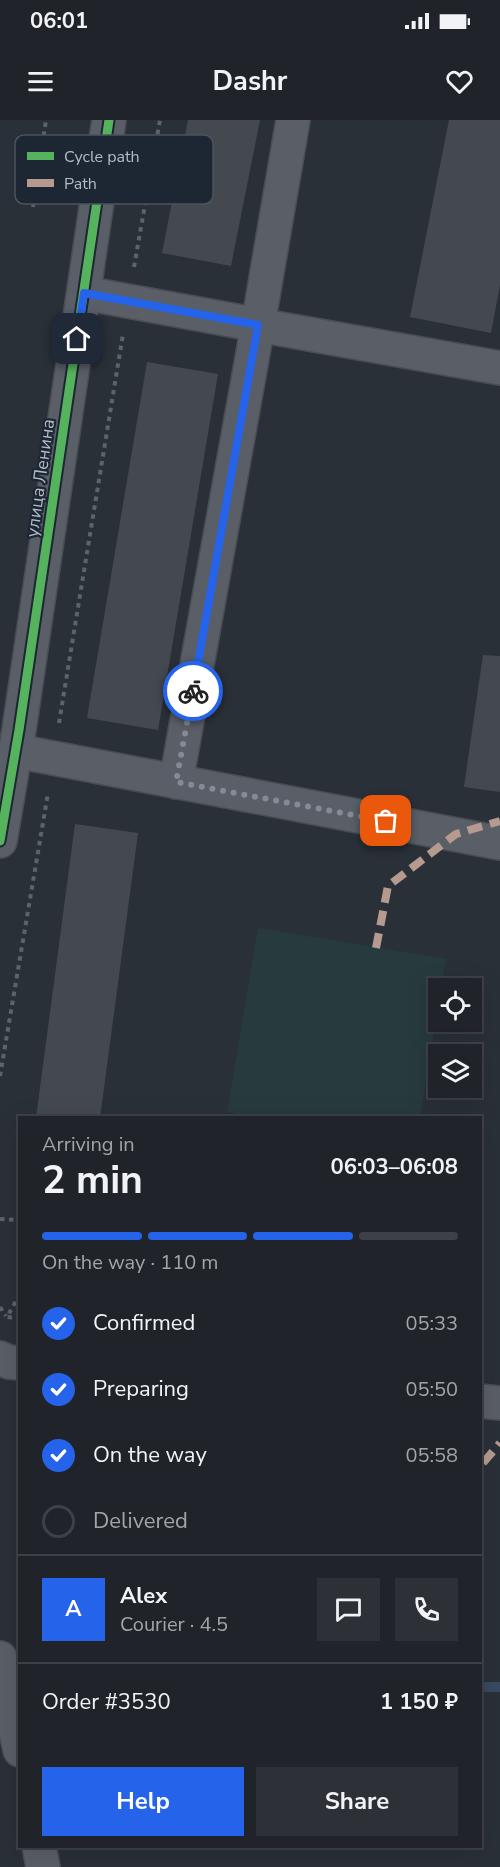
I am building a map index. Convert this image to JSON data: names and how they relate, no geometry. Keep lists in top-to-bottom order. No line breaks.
{"streets":{"street":["улица Ленина"]},"legend":["Cycle path","Path"],"page":{"status":"06:01","header":"Dashr","heading":["2 min","Arriving in","06:03–06:08"],"panel":["Alex","Courier · 4.5","Order #3530","1 150 ₽"],"bar":"On the way · 110 m","list":[["Confirmed","05:33"],["Preparing","05:50"],["On the way","05:58"],"Delivered"],"round":"A","buttons":["Help","Share"]}}
